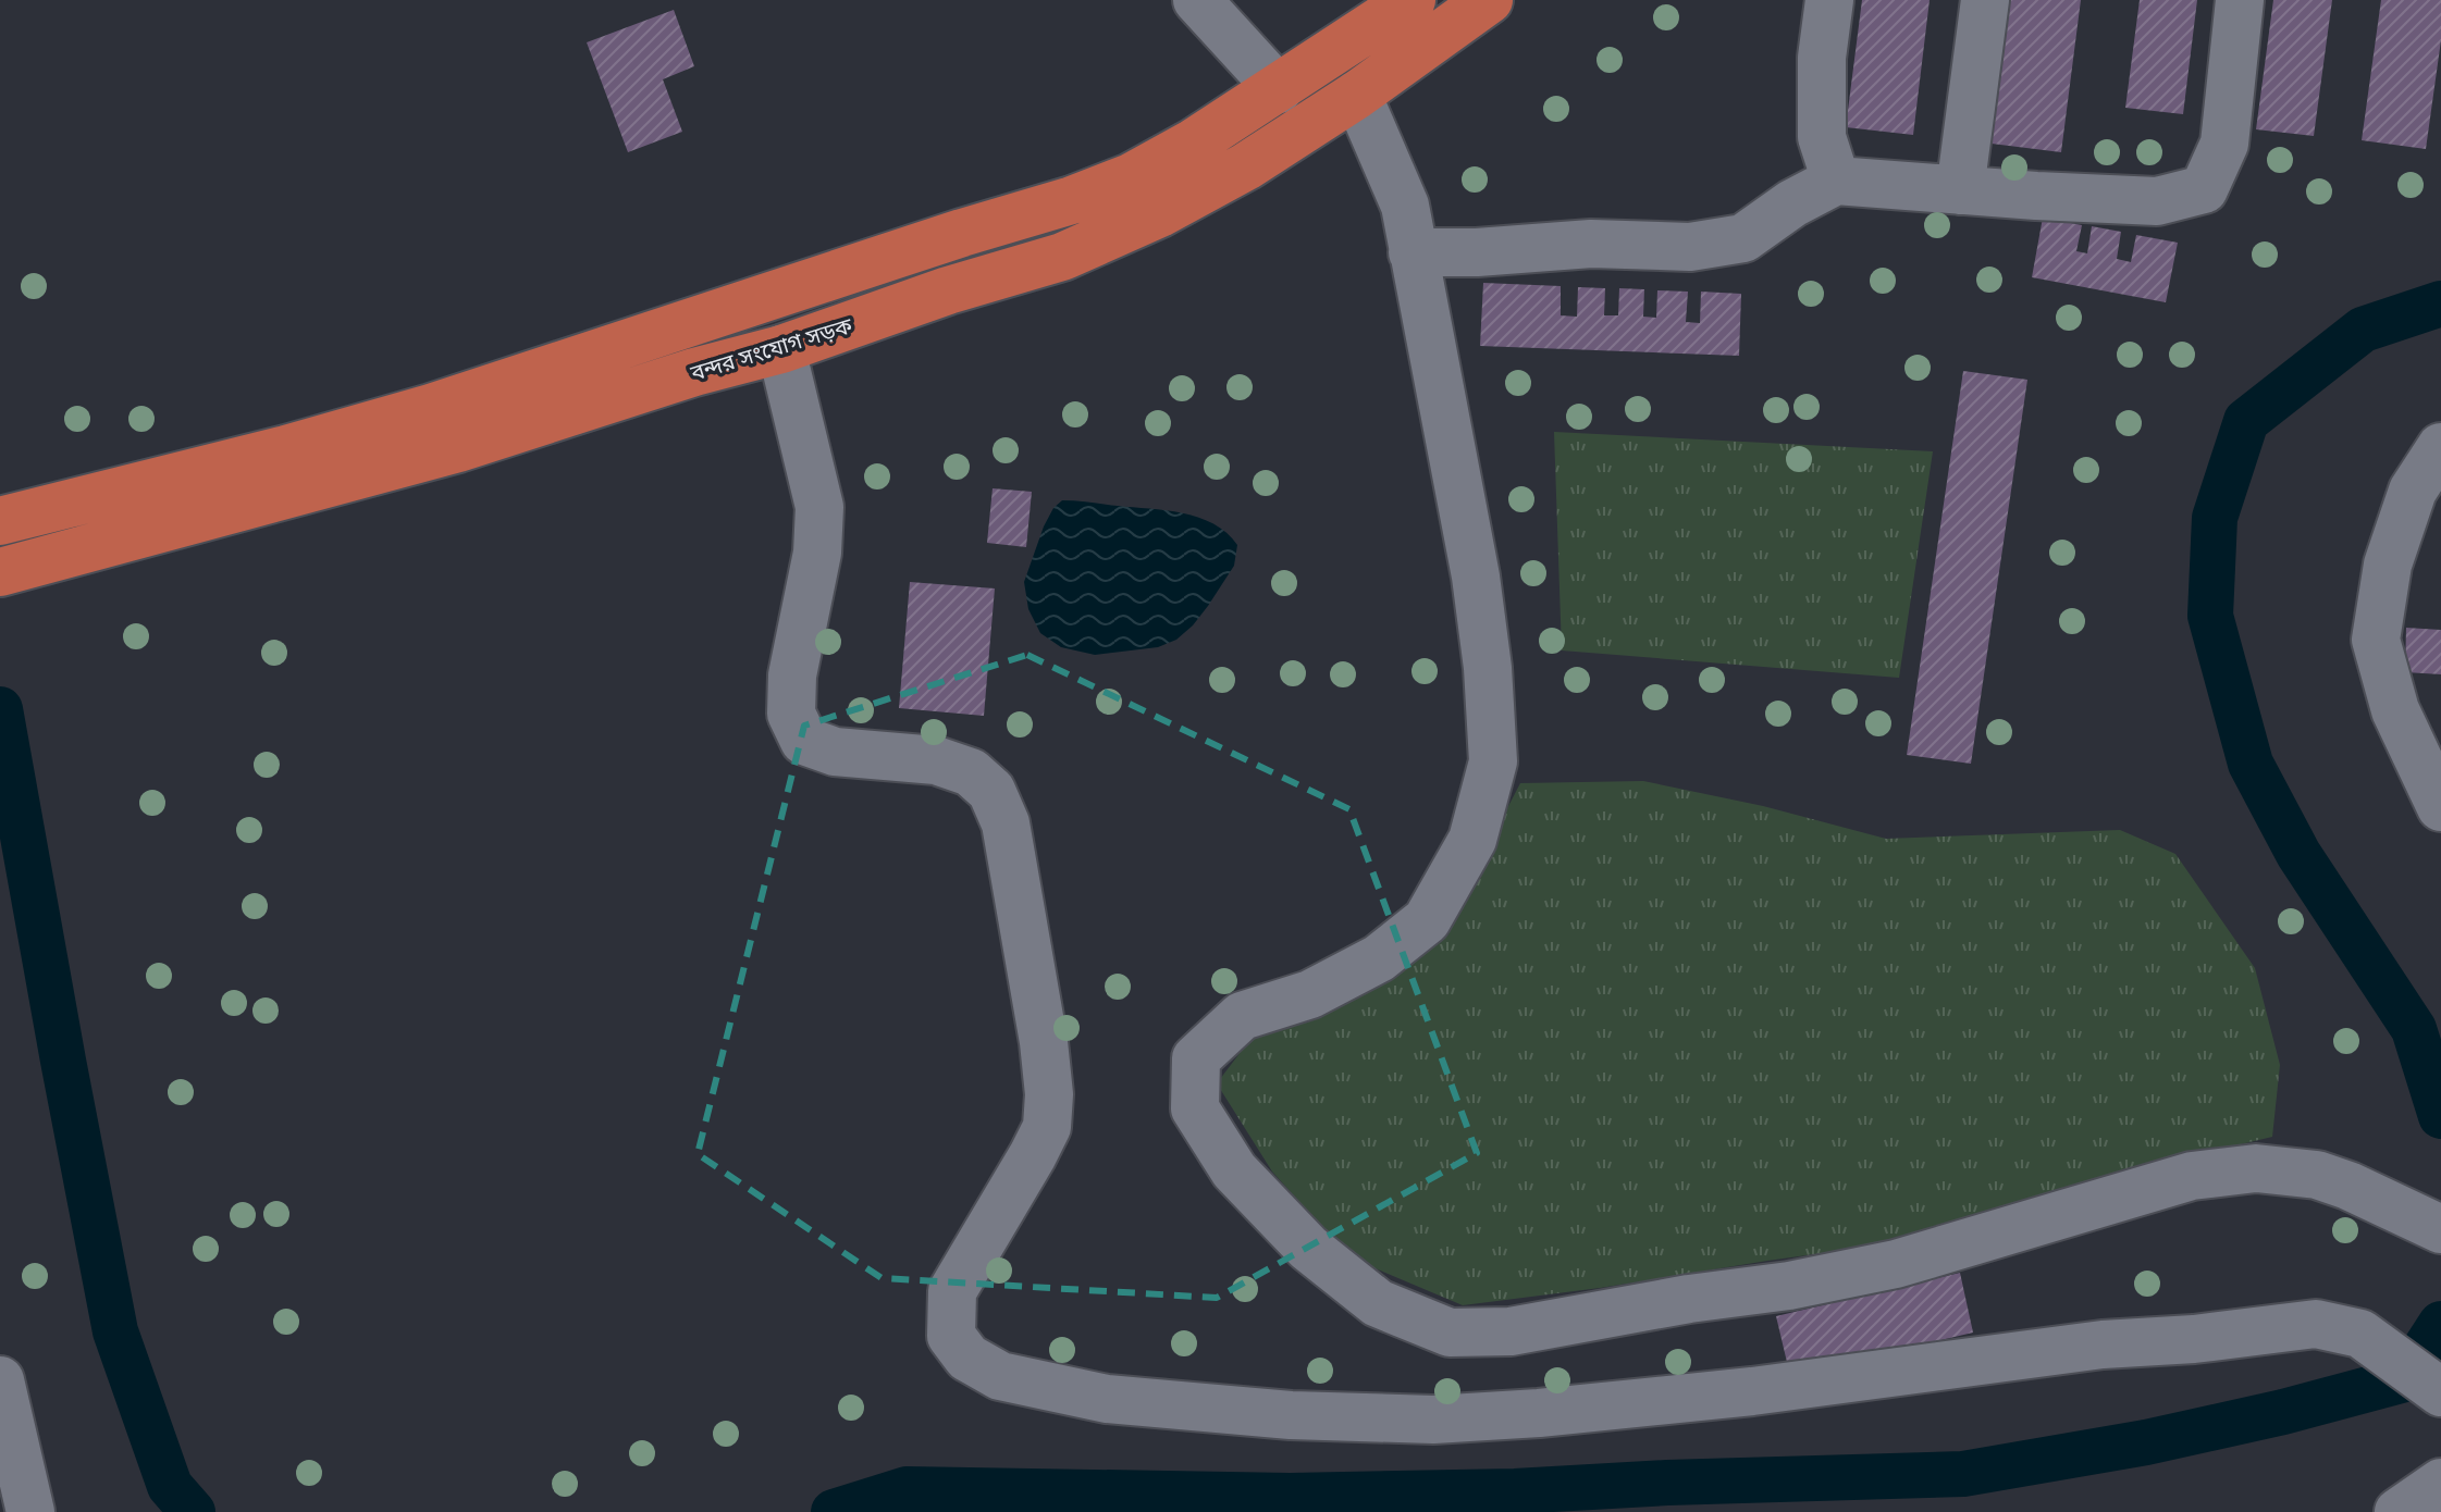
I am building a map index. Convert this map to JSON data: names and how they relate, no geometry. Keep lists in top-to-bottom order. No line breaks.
{"streets":{"highway":["বন্দর সংযোগ সড়ক"]}}
